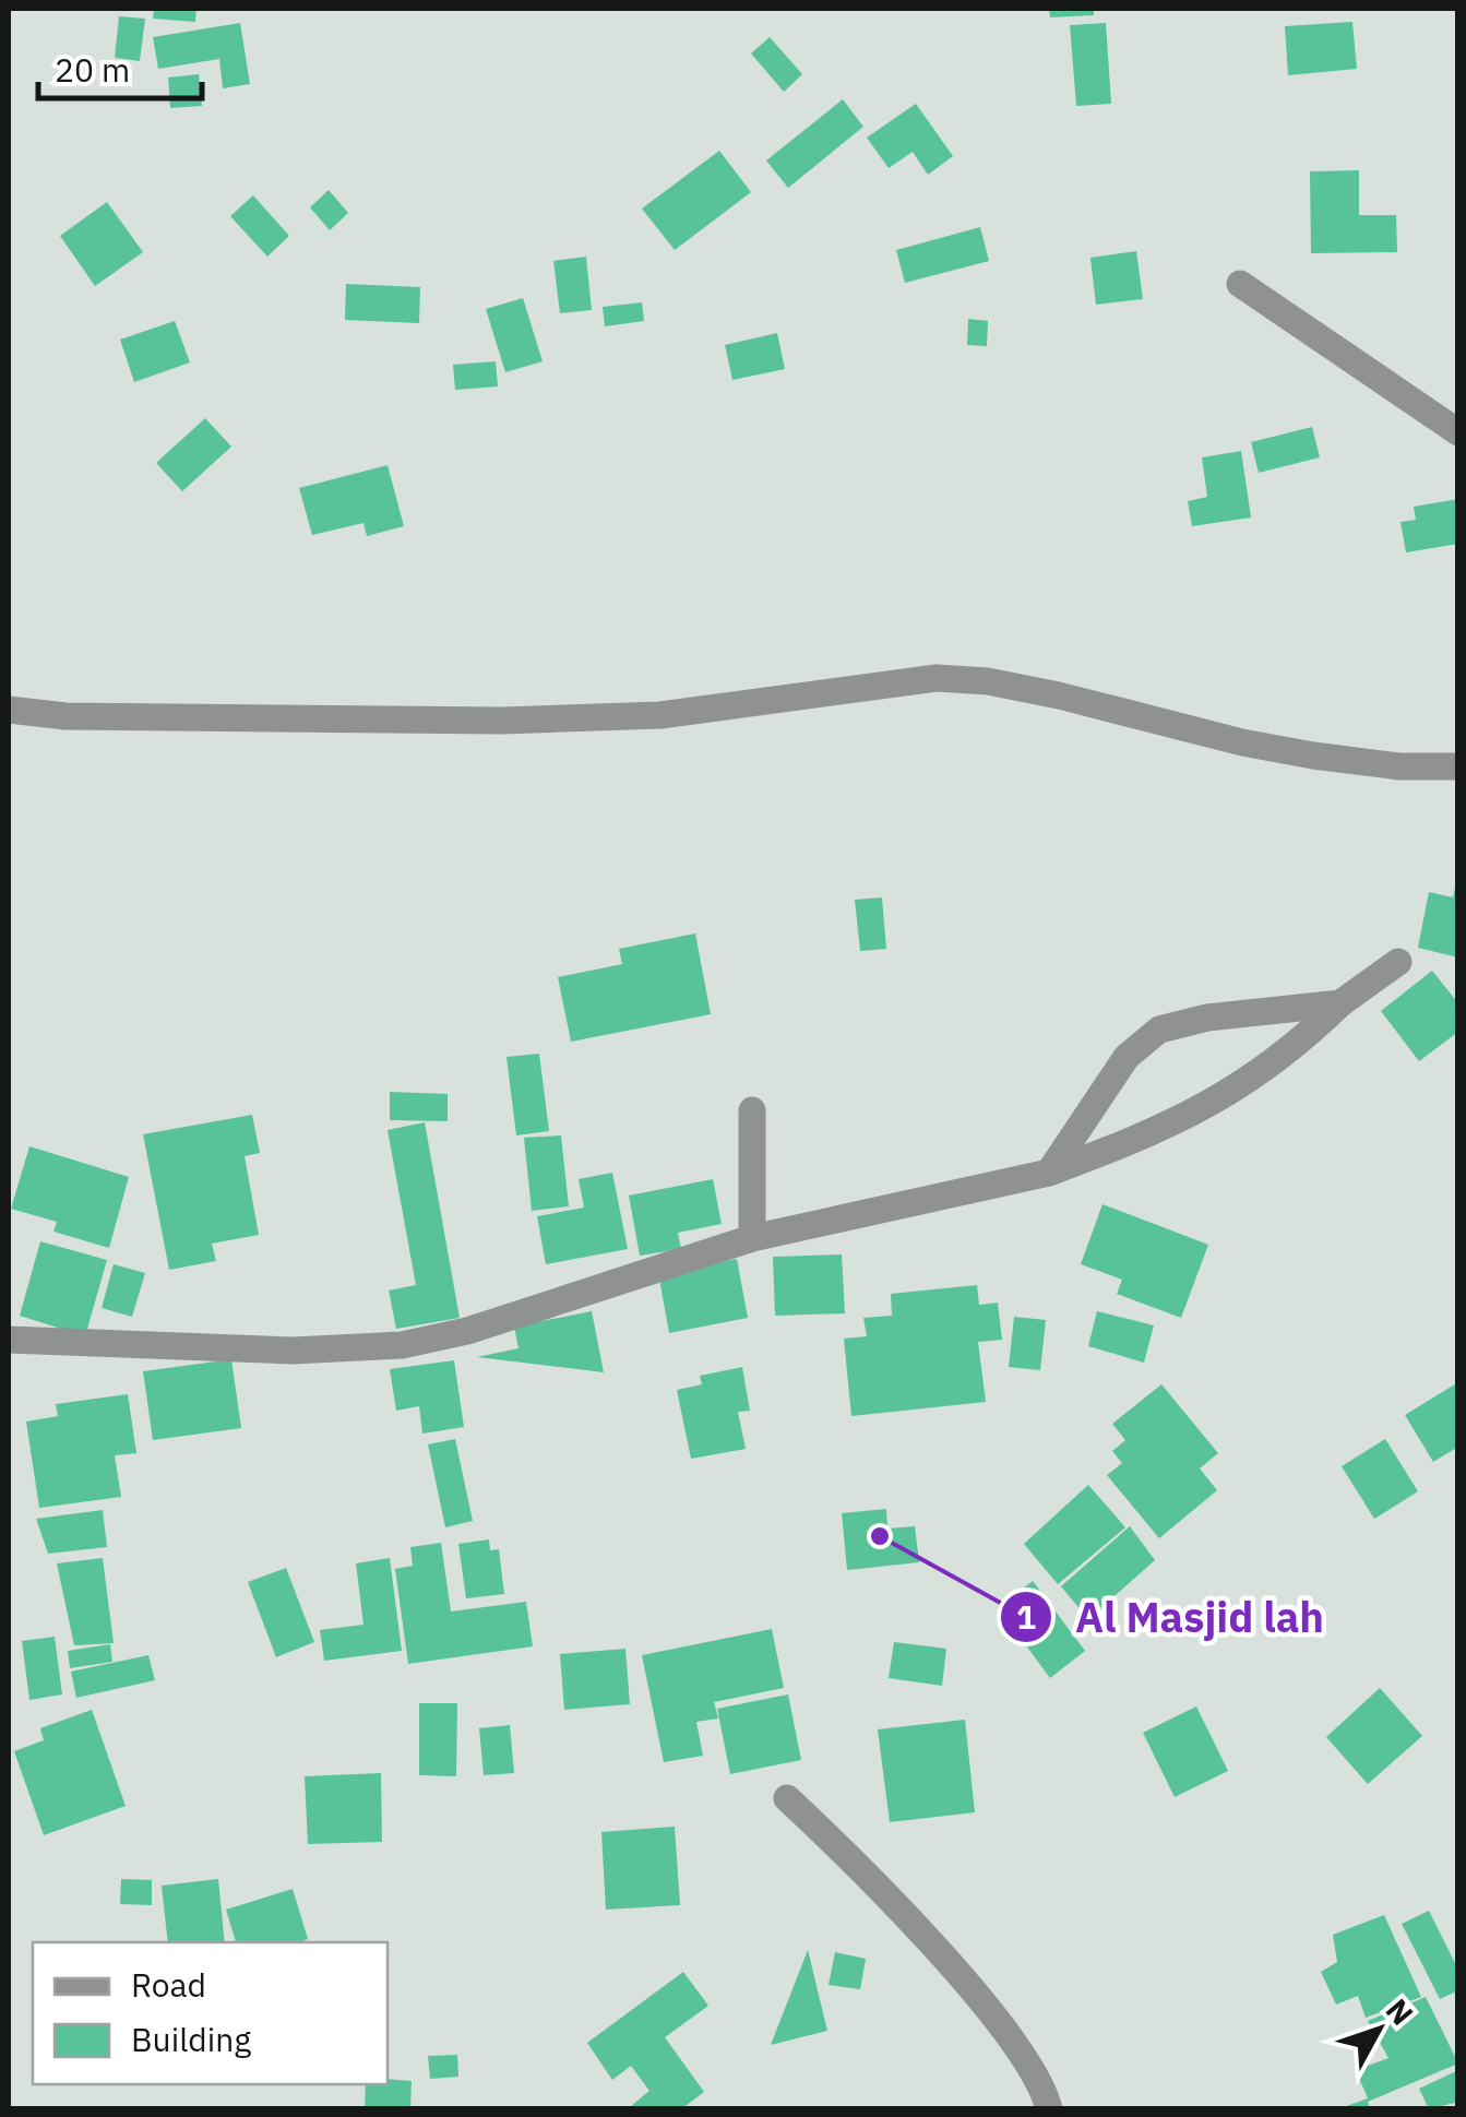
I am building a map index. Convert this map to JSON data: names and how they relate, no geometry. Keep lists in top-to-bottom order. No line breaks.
{"places":["Al Masjid lah"],"legend":["Road","Building"],"scale_bar":"20 m","north":"top right"}
